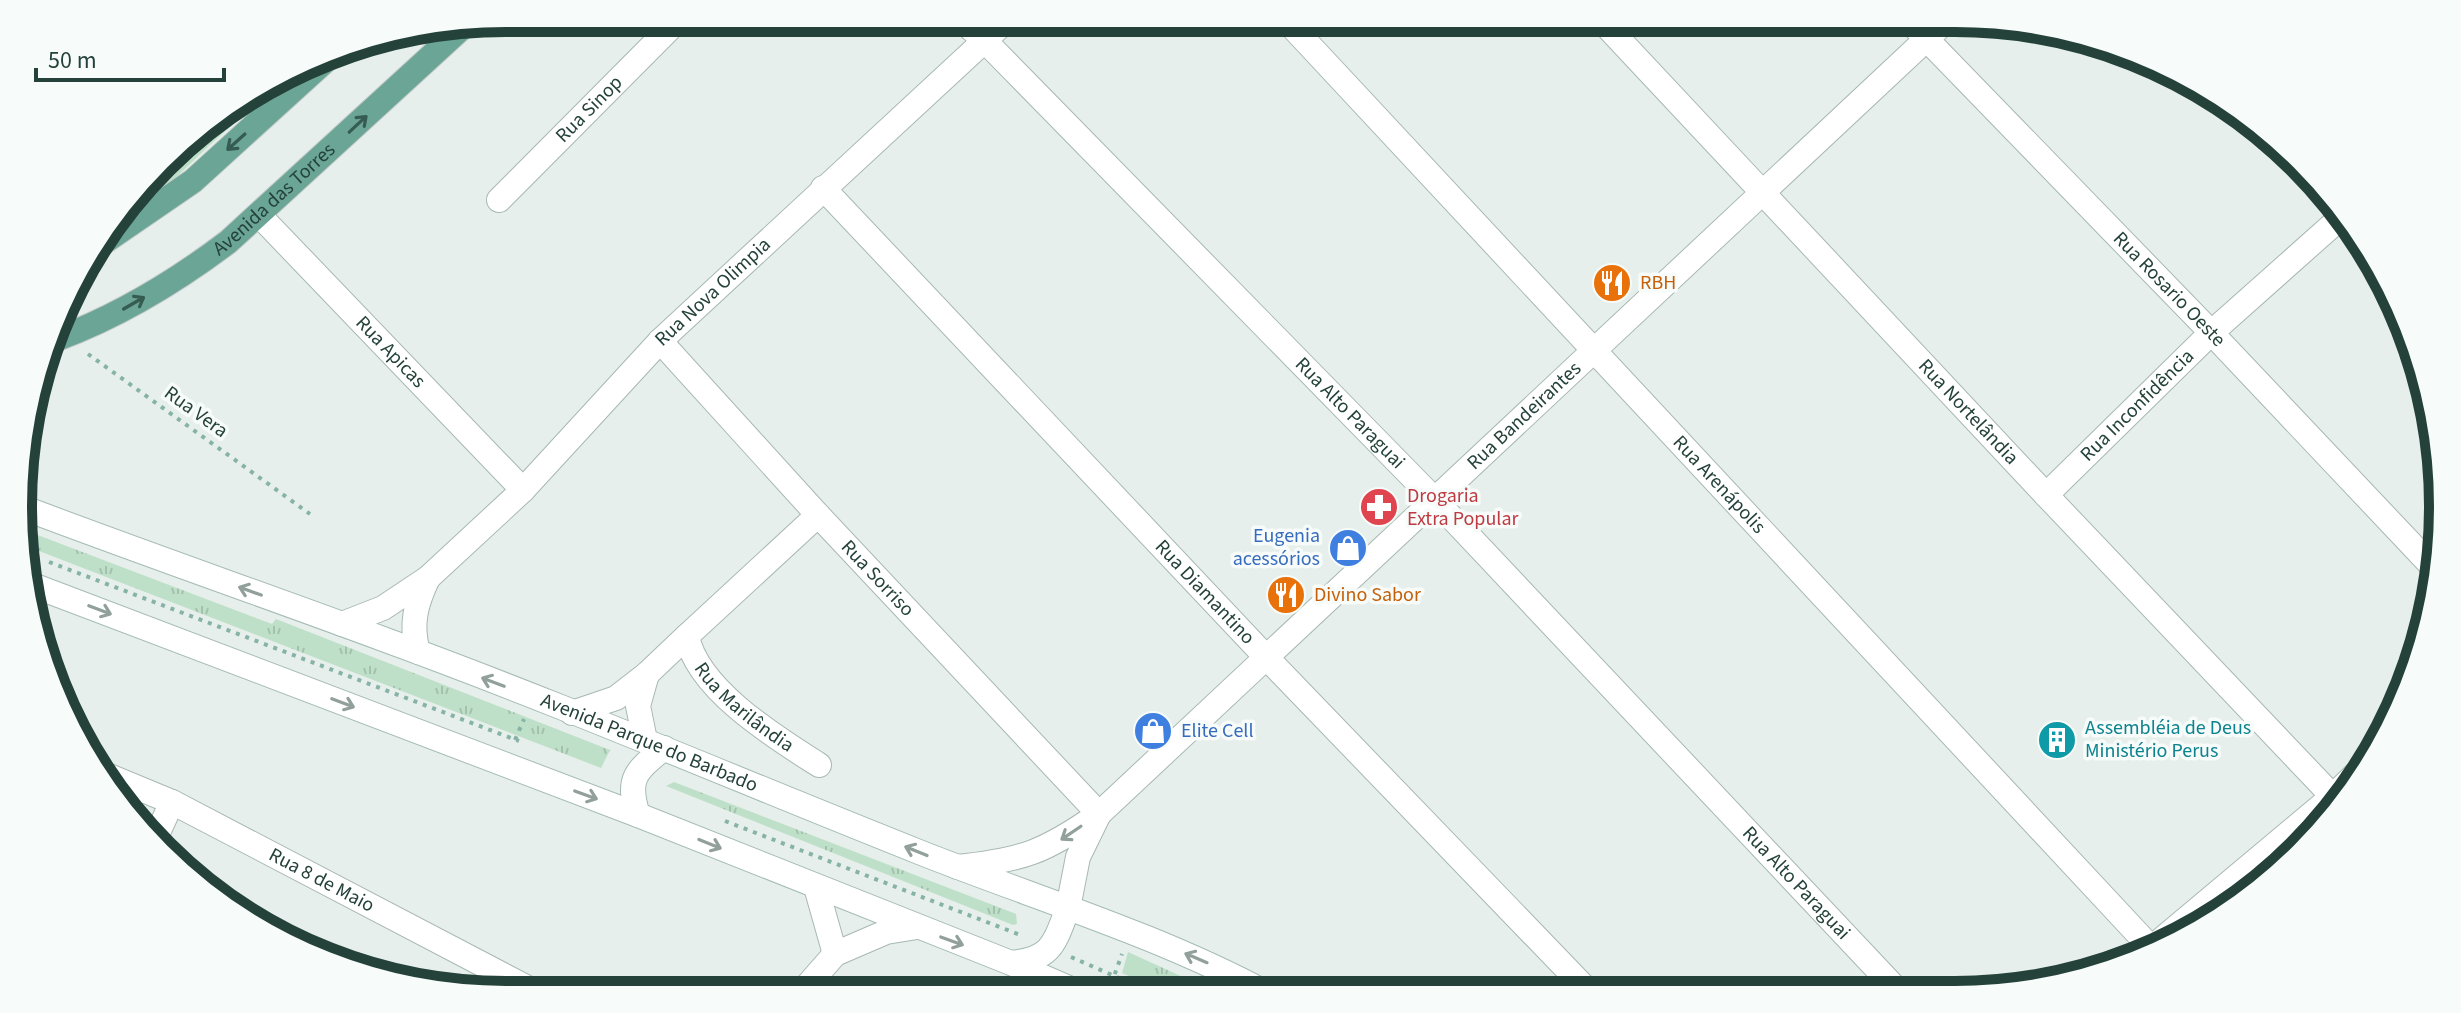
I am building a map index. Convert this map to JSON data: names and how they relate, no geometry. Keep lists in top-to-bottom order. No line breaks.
{"streets":{"main road":["Avenida das Torres"],"street":["Rua Sinop","Rua Rosario Oeste","Rua Nova Olimpia","Rua Apicas","Rua Inconfidência","Rua Nortelândia","Rua Alto Paraguai","Rua Bandeirantes","Rua Arenápolis","Rua Sorriso","Rua Diamantino","Rua Marilândia","Avenida Parque do Barbado","Rua 8 de Maio"],"path":["Rua Vera"]},"crossings":[["Avenida das Torres","Rua Apicas"],["Rua Rosario Oeste","Rua Inconfidência"],["Rua Rosario Oeste","Rua Bandeirantes"],["Rua Nova Olimpia","Rua Apicas"],["Rua Nova Olimpia","Rua Alto Paraguai"],["Rua Nova Olimpia","Rua Sorriso"],["Rua Nova Olimpia","Rua Diamantino"],["Rua Nova Olimpia","Avenida Parque do Barbado"],["Rua Inconfidência","Rua Nortelândia"],["Rua Nortelândia","Rua Bandeirantes"],["Rua Alto Paraguai","Rua Bandeirantes"],["Rua Bandeirantes","Rua Arenápolis"],["Rua Bandeirantes","Rua Sorriso"],["Rua Bandeirantes","Rua Diamantino"],["Rua Bandeirantes","Avenida Parque do Barbado"],["Rua Sorriso","Rua Marilândia"],["Rua Marilândia","Avenida Parque do Barbado"]],"places":{"restaurant":["RBH","Divino Sabor"],"pharmacy":["Drogaria Extra Popular"],"shop":["Eugenia acessórios","Elite Cell"],"building":["Assembléia de Deus Ministério Perus"]},"scale_bar":"50 m"}
